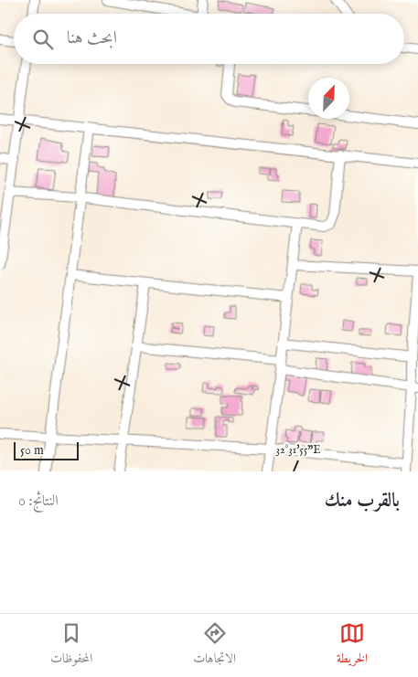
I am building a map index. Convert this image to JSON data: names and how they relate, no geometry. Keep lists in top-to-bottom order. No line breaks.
{"scale_bar":"50 m","north":"top right","page":{"search":"ابحث هنا","scale":"50 m","heading":["بالقرب منك","النتائج: 0"],"nav":["الخريطة","الاتجاهات","المحفوظات"]},"coordinates":["32°31'55\"E"]}
